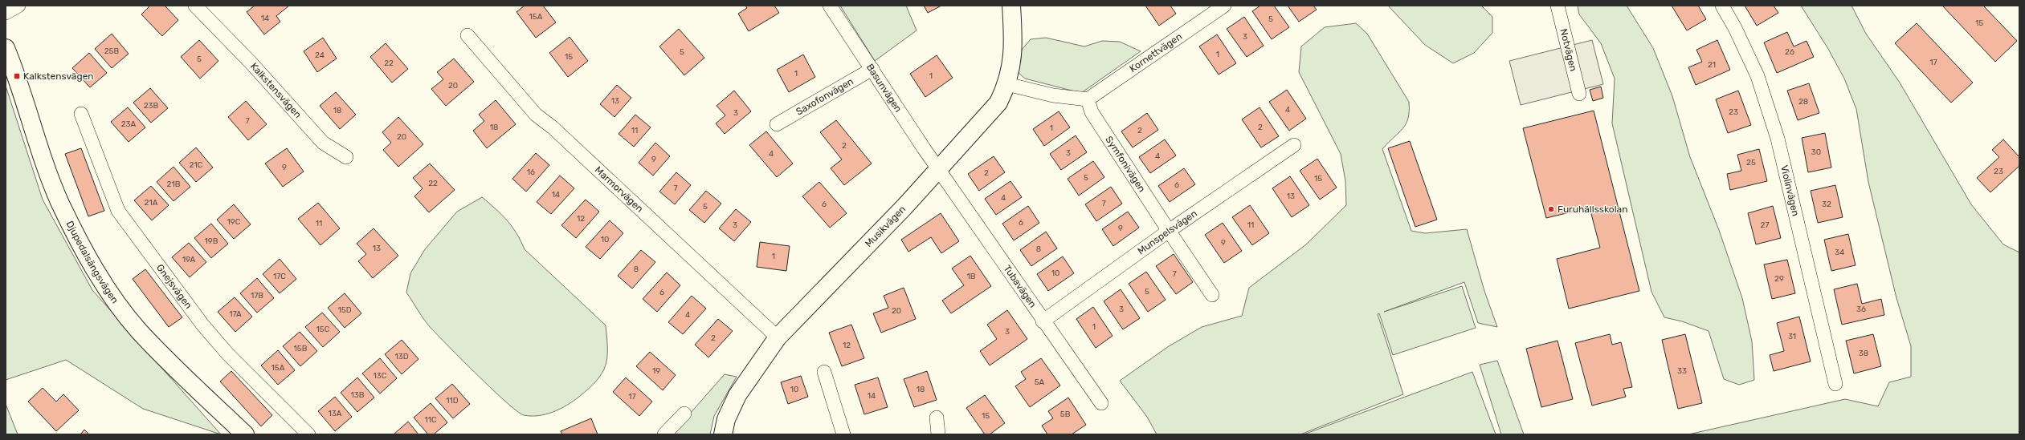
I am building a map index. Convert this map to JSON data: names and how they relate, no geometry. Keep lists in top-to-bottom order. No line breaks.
{"streets":{"street":["Notvägen","Kornettvägen","Basunvägen","Kalkstensvägen","Saxofonvägen","Symfonivägen","Marmorvägen","Violinvägen","Musikvägen","Munspelsvägen","Djupedalsängsvägen","Gnejsvägen","Tubavägen"]},"crossings":[["Kornettvägen","Symfonivägen"],["Basunvägen","Saxofonvägen"],["Basunvägen","Musikvägen"],["Basunvägen","Tubavägen"],["Symfonivägen","Munspelsvägen"],["Marmorvägen","Musikvägen"],["Musikvägen","Tubavägen"],["Munspelsvägen","Tubavägen"]],"places":{"transit":["Kalkstensvägen"],"other":["Furuhällsskolan"]},"house_numbers":["15A","14","5","15","3","25B","5","26","1","24","15","5","17","22","21","1","1","20","13","28","23B","4","18","23","3","7","23A","18","2","1","11","2","20","2","30","3","4","4","9","25","21C","9","23","16","2","5","15","22","21B","6","7","14","13","4","21A","7","6","32","5","12","19C","6","11","3","11","27","9","10","19B","9","13","8","34","1","19A","8","10","7","17C","1B","29","5","6","17B","3","36","15D","20","17A","4","1","15C","3","31","2","12","15B","38","13D","15A","19","33","13C","5A","10","18","13B","14","17","11D","13A","5B","15","11C"]}
